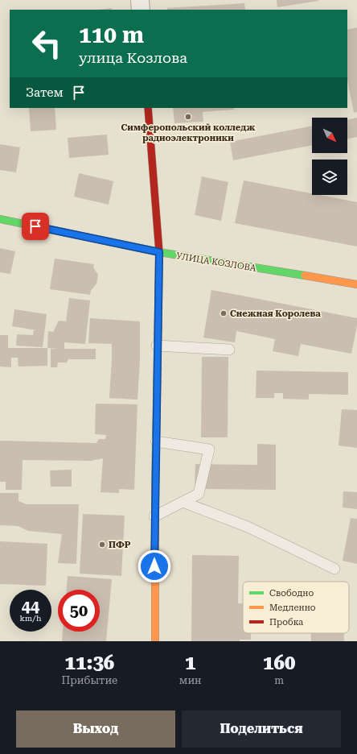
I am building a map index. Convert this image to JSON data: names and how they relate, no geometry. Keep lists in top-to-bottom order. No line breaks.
{"streets":{"main road":["УЛИЦА КОЗЛОВА"]},"places":["Симферопольский колледж радиоэлектроники","Снежная Королева","ПФР"],"legend":["Свободно","Медленно","Пробка"],"north":"bottom right","page":{"turn":["110 m","улица Козлова"],"then":"Затем","speed":"44 km/h","limit":"50","eta":["11:36","Прибытие","1","мин","160","m"],"buttons":["Выход","Поделиться"]}}
